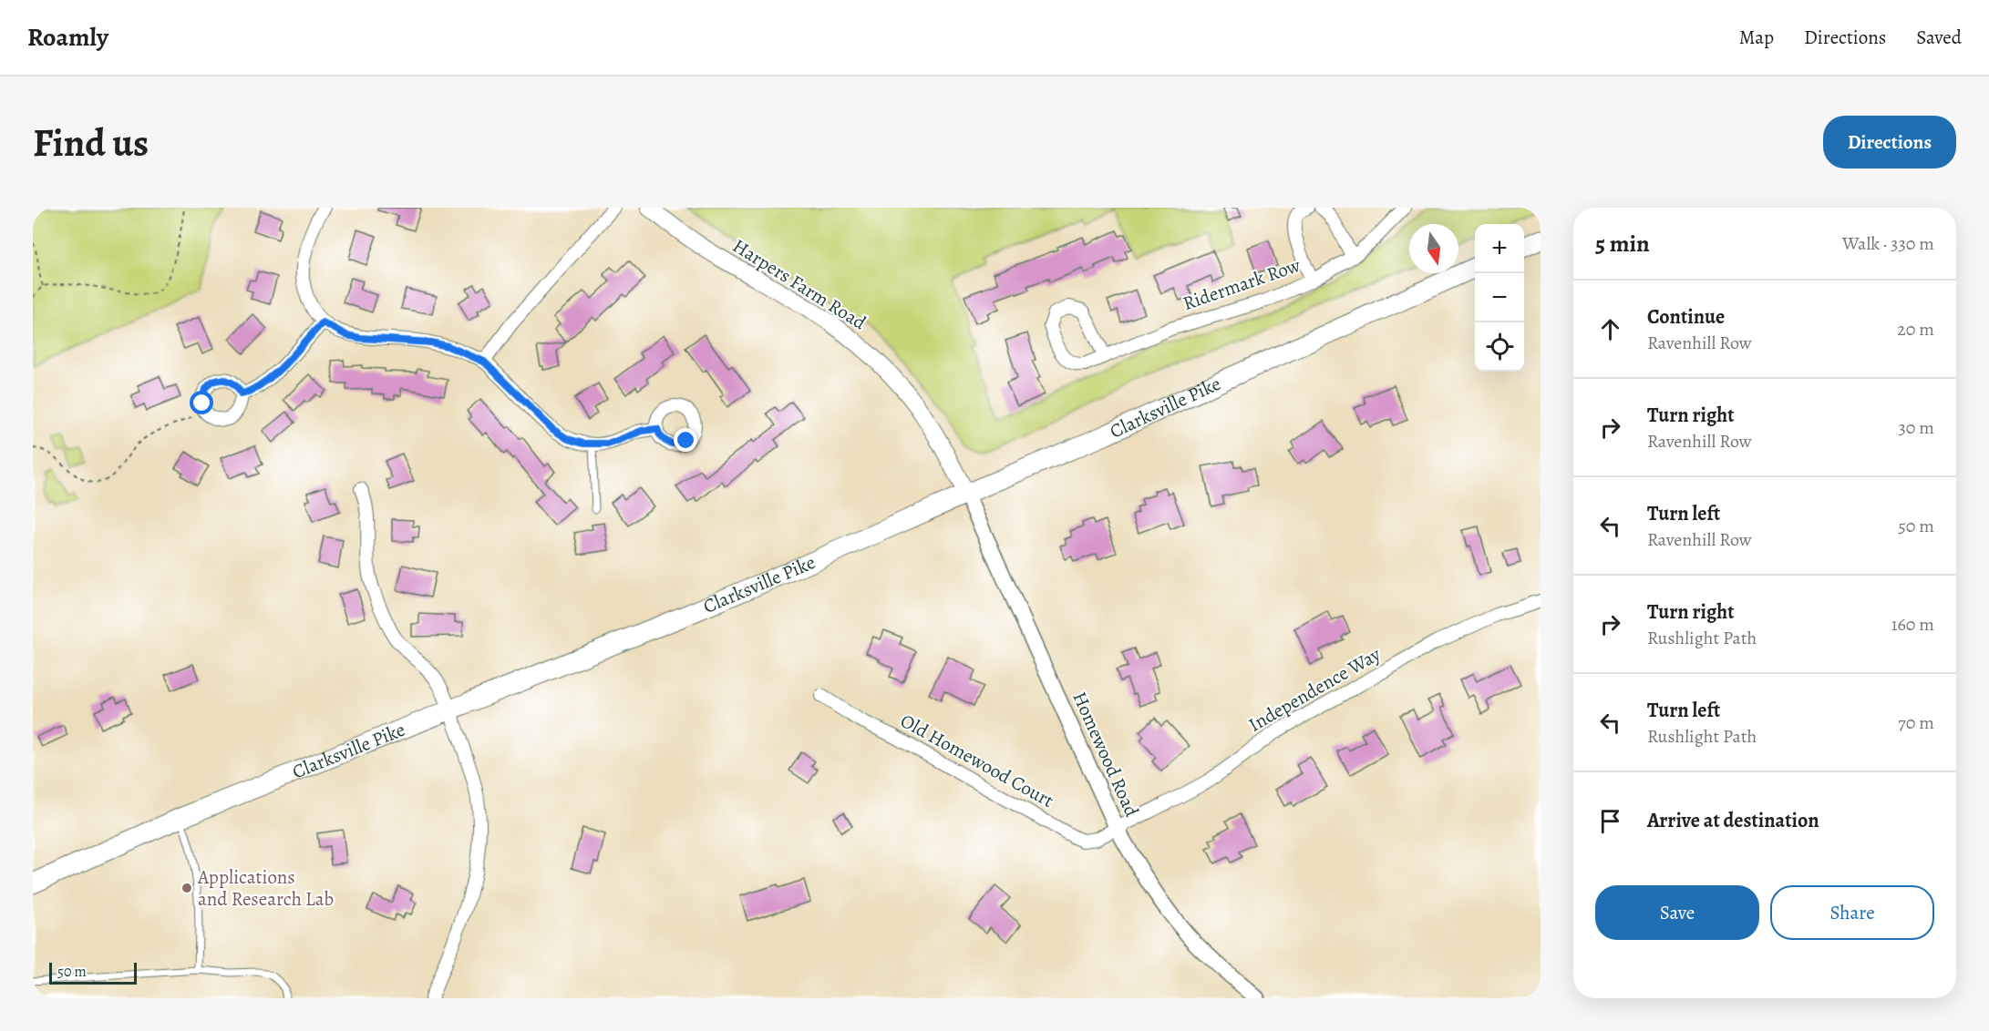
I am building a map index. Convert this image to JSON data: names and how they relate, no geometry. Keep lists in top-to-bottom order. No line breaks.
{"streets":{"main road":["Harpers Farm Road","Clarksville Pike"],"street":["Ridermark Row","Independence Way","Homewood Road","Old Homewood Court"]},"crossings":[["Harpers Farm Road","Clarksville Pike"],["Harpers Farm Road","Homewood Road"],["Clarksville Pike","Homewood Road"],["Independence Way","Homewood Road"],["Independence Way","Old Homewood Court"],["Homewood Road","Old Homewood Court"]],"places":["Applications and Research Lab"],"scale_bar":"50 m","north":"bottom","page":{"header":"Roamly","nav":["Map","Directions","Saved"],"buttons":["Directions",["Save","Share"]],"title":"Find us","heading":["5 min","Walk · 330 m"],"map_buttons":["+","−"],"list":[["Continue","Ravenhill Row","20 m"],["Turn right","Ravenhill Row","30 m"],["Turn left","Ravenhill Row","50 m"],["Turn right","Rushlight Path","160 m"],["Turn left","Rushlight Path","70 m"],"Arrive at destination"],"scale":"50 m"}}
